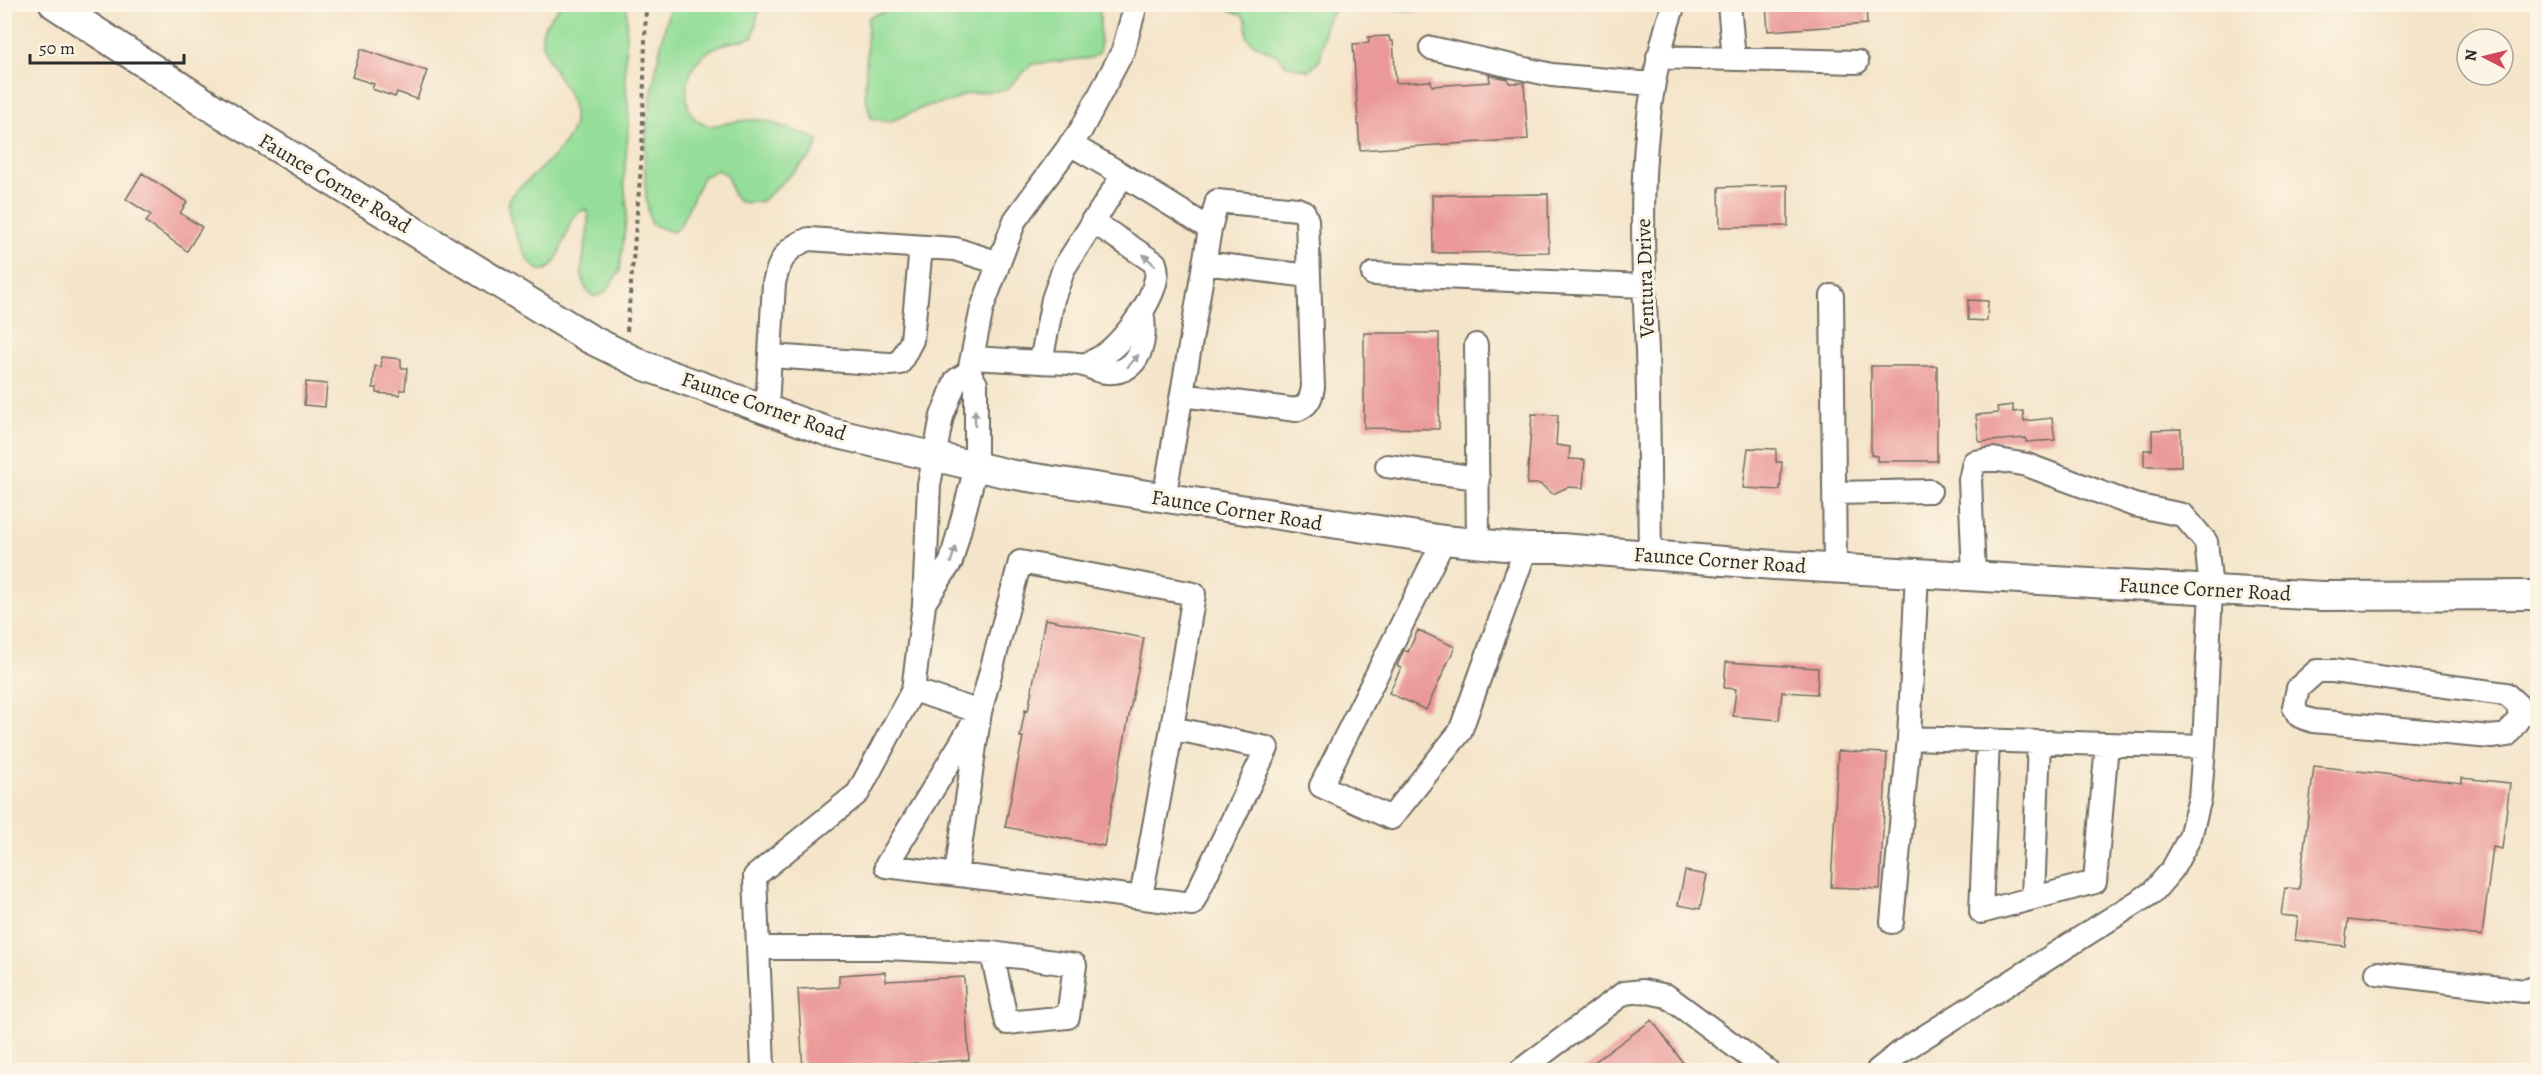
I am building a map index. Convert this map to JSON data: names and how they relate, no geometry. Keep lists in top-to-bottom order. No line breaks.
{"streets":{"main road":["Faunce Corner Road"],"street":["Ventura Drive"]},"crossings":[["Faunce Corner Road","Ventura Drive"]],"scale_bar":"50 m","north":"left"}
